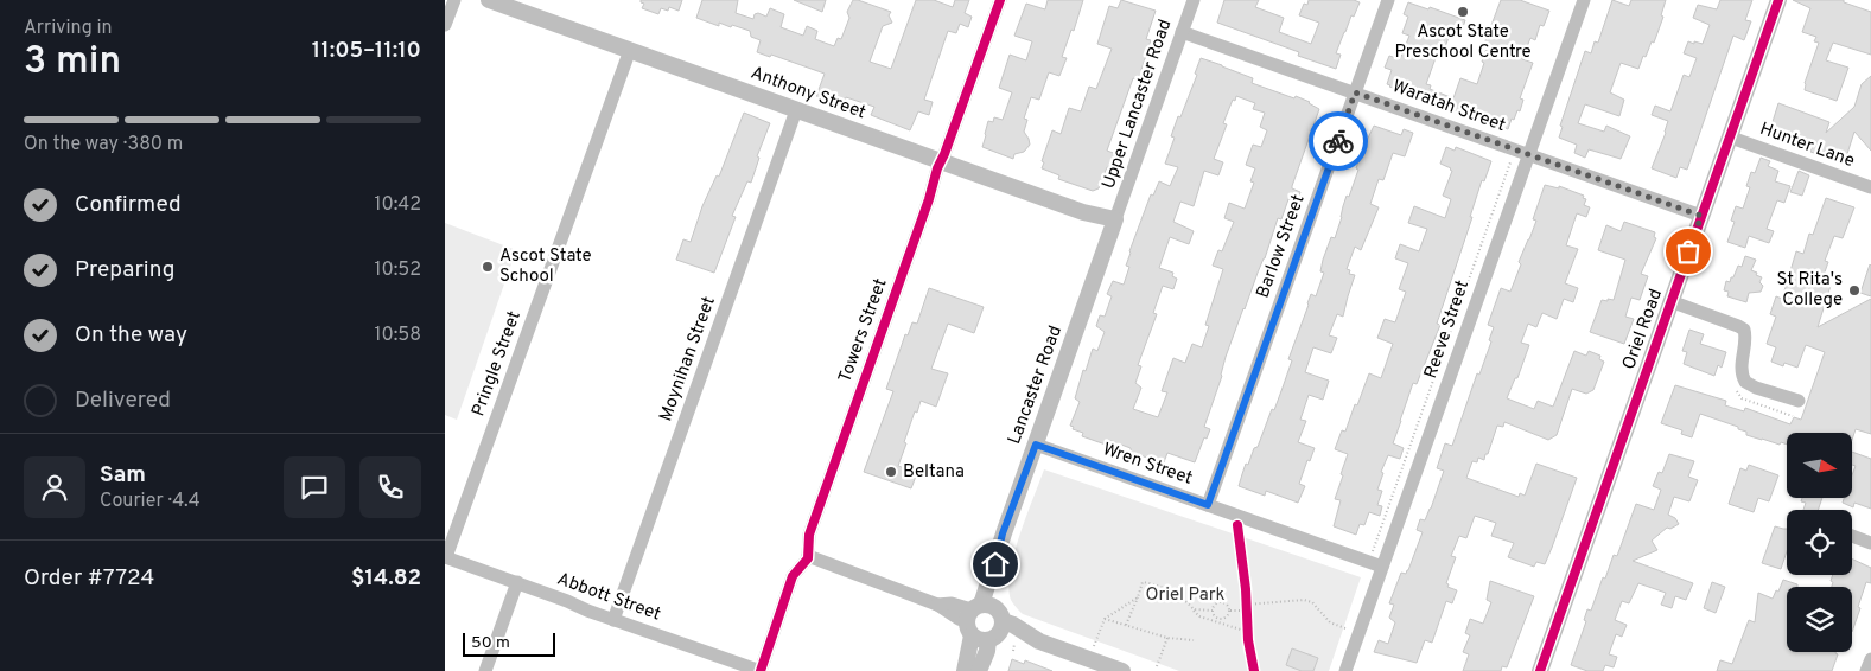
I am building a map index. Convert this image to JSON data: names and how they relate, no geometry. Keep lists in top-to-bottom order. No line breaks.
{"streets":{"street":["Anthony Street","Upper Lancaster Road","Waratah Street","Hunter Lane","Barlow Street","Reeve Street","Oriel Road","Towers Street","Moynihan Street","Pringle Street","Lancaster Road","Wren Street","Abbott Street"]},"crossings":[["Anthony Street","Upper Lancaster Road"],["Anthony Street","Towers Street"],["Anthony Street","Moynihan Street"],["Anthony Street","Pringle Street"],["Anthony Street","Lancaster Road"],["Upper Lancaster Road","Waratah Street"],["Upper Lancaster Road","Lancaster Road"],["Waratah Street","Barlow Street"],["Waratah Street","Reeve Street"],["Waratah Street","Oriel Road"],["Hunter Lane","Oriel Road"],["Barlow Street","Wren Street"],["Reeve Street","Wren Street"],["Towers Street","Abbott Street"],["Moynihan Street","Abbott Street"],["Pringle Street","Abbott Street"],["Lancaster Road","Wren Street"]],"parks":["Oriel Park"],"places":["Ascot State Preschool Centre","Ascot State School","St Rita's College","Beltana"],"scale_bar":"50 m","north":"right","page":{"heading":["3 min","Arriving in","11:05–11:10"],"panel":["Sam","Courier · 4.4","Order #7724","$14.82"],"bar":"On the way · 380 m","list":[["Confirmed","10:42"],["Preparing","10:52"],["On the way","10:58"],"Delivered"],"scale":"50 m"}}
